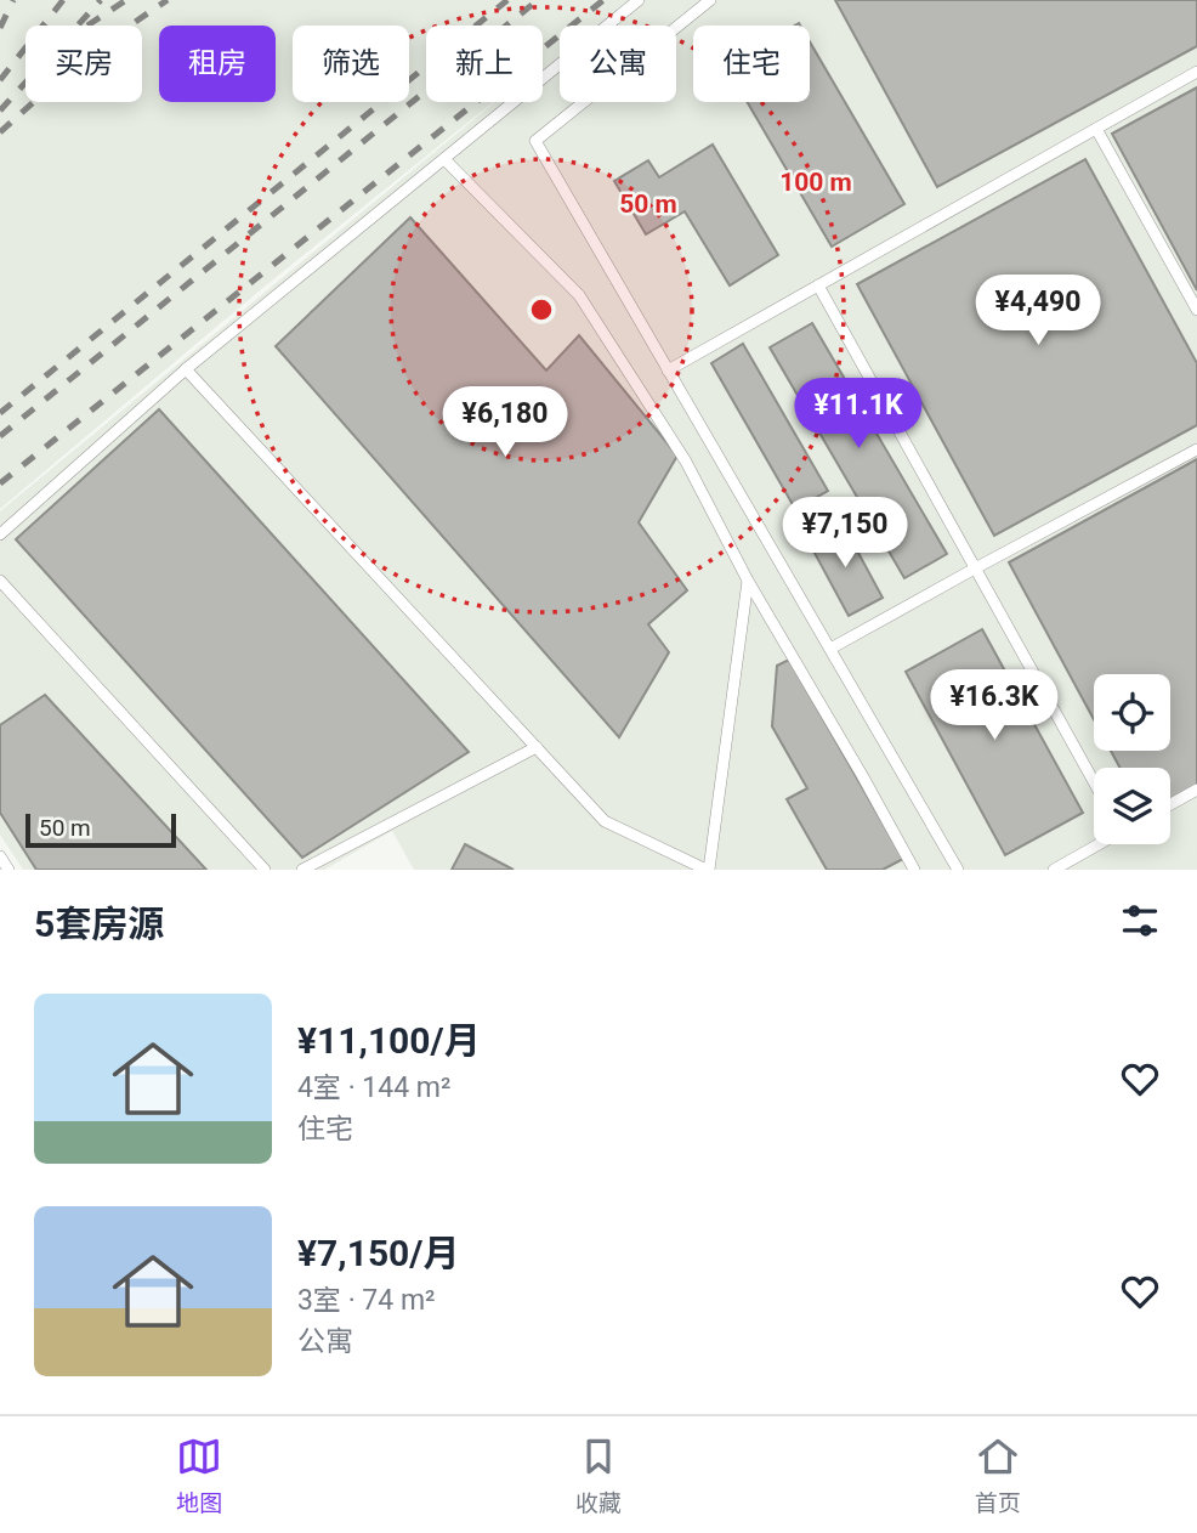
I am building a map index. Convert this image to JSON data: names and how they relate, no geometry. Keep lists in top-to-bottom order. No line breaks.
{"scale_bar":"50 m","page":{"chip":["买房","租房","筛选","新上","公寓","住宅"],"price":["¥4,490","¥11.1K","¥6,180","¥7,150","¥16.3K"],"scale":"50 m","heading":"5套房源","list":[{"name":"¥11,100/月","note":"4室 · 144 m² · 住宅"},{"name":"¥7,150/月","note":"3室 · 74 m² · 公寓"}],"tabs":["地图","收藏","首页"]},"rings":["100 m","50 m"]}
